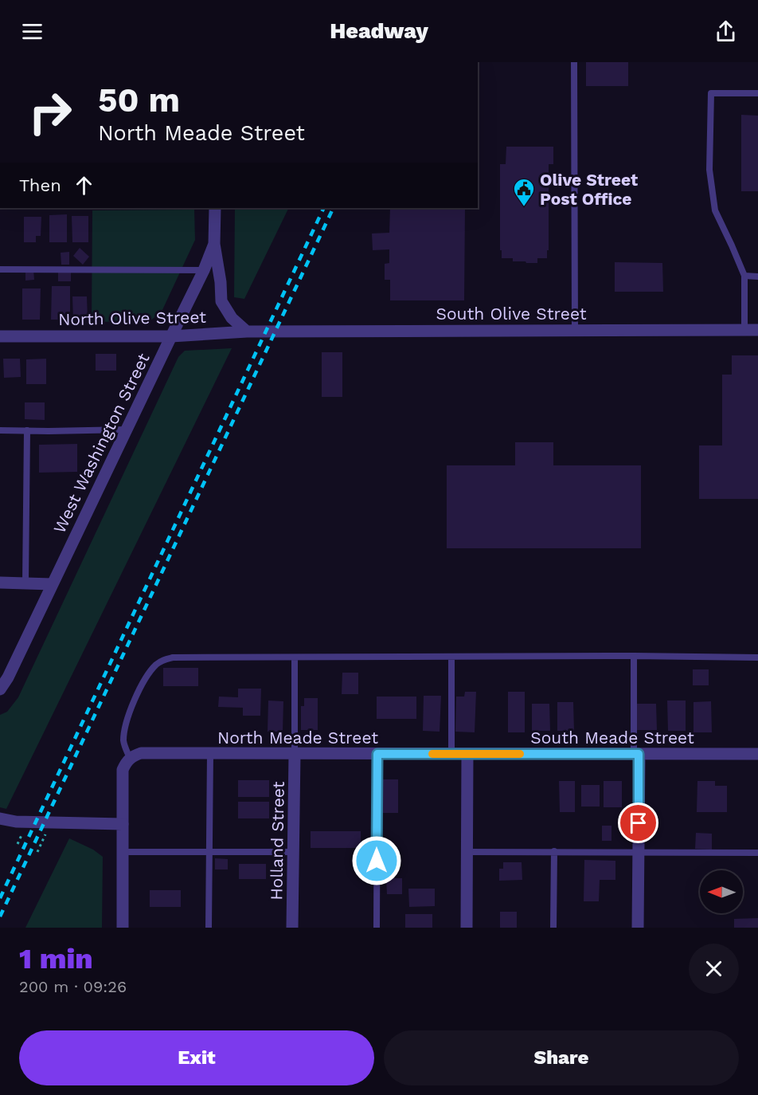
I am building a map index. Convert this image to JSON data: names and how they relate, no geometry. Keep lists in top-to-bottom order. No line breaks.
{"streets":{"street":["South Olive Street","North Olive Street","West Washington Street","North Meade Street","South Meade Street","Holland Street"]},"crossings":[["South Olive Street","North Olive Street"],["North Olive Street","West Washington Street"],["North Meade Street","South Meade Street"],["North Meade Street","Holland Street"]],"places":{"public building":["Olive Street Post Office"]},"north":"left","page":{"header":"Headway","turn":["50 m","North Meade Street"],"then":"Then","heading":["1 min","200 m · 09:26"],"buttons":["Exit","Share"]}}
